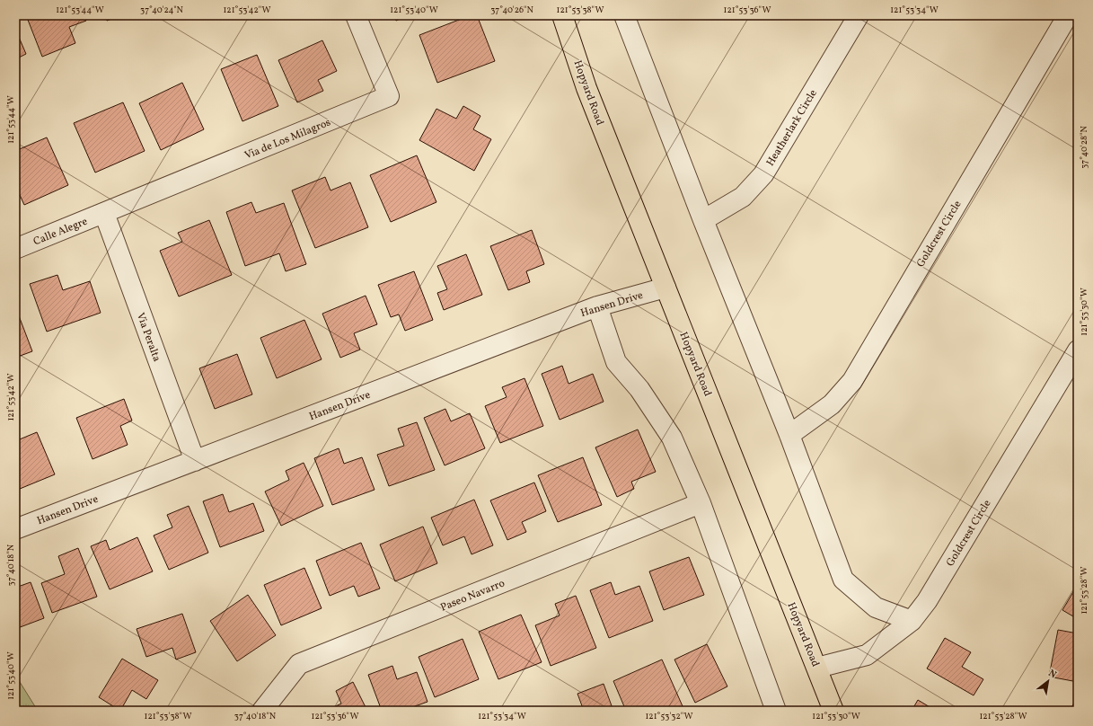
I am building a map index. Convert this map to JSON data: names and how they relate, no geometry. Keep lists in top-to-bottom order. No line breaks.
{"streets":{"main road":["Hopyard Road"],"street":["Heatherlark Circle","Via de Los Milagros","Calle Alegre","Goldcrest Circle","Hansen Drive","Via Peralta","Paseo Navarro"]},"crossings":[["Hopyard Road","Goldcrest Circle"],["Hopyard Road","Hansen Drive"],["Via de Los Milagros","Calle Alegre"],["Via de Los Milagros","Via Peralta"],["Calle Alegre","Via Peralta"],["Hansen Drive","Via Peralta"]],"north":"top right","coordinates":["121°53'44\"W","37°40'24\"N","121°53'42\"W","121°53'40\"W","37°40'26\"N","121°53'38\"W","121°53'36\"W","121°53'34\"W","37°40'28\"N","121°53'30\"W","37°40'18\"N","121°53'28\"W","121°53'32\"W"]}
